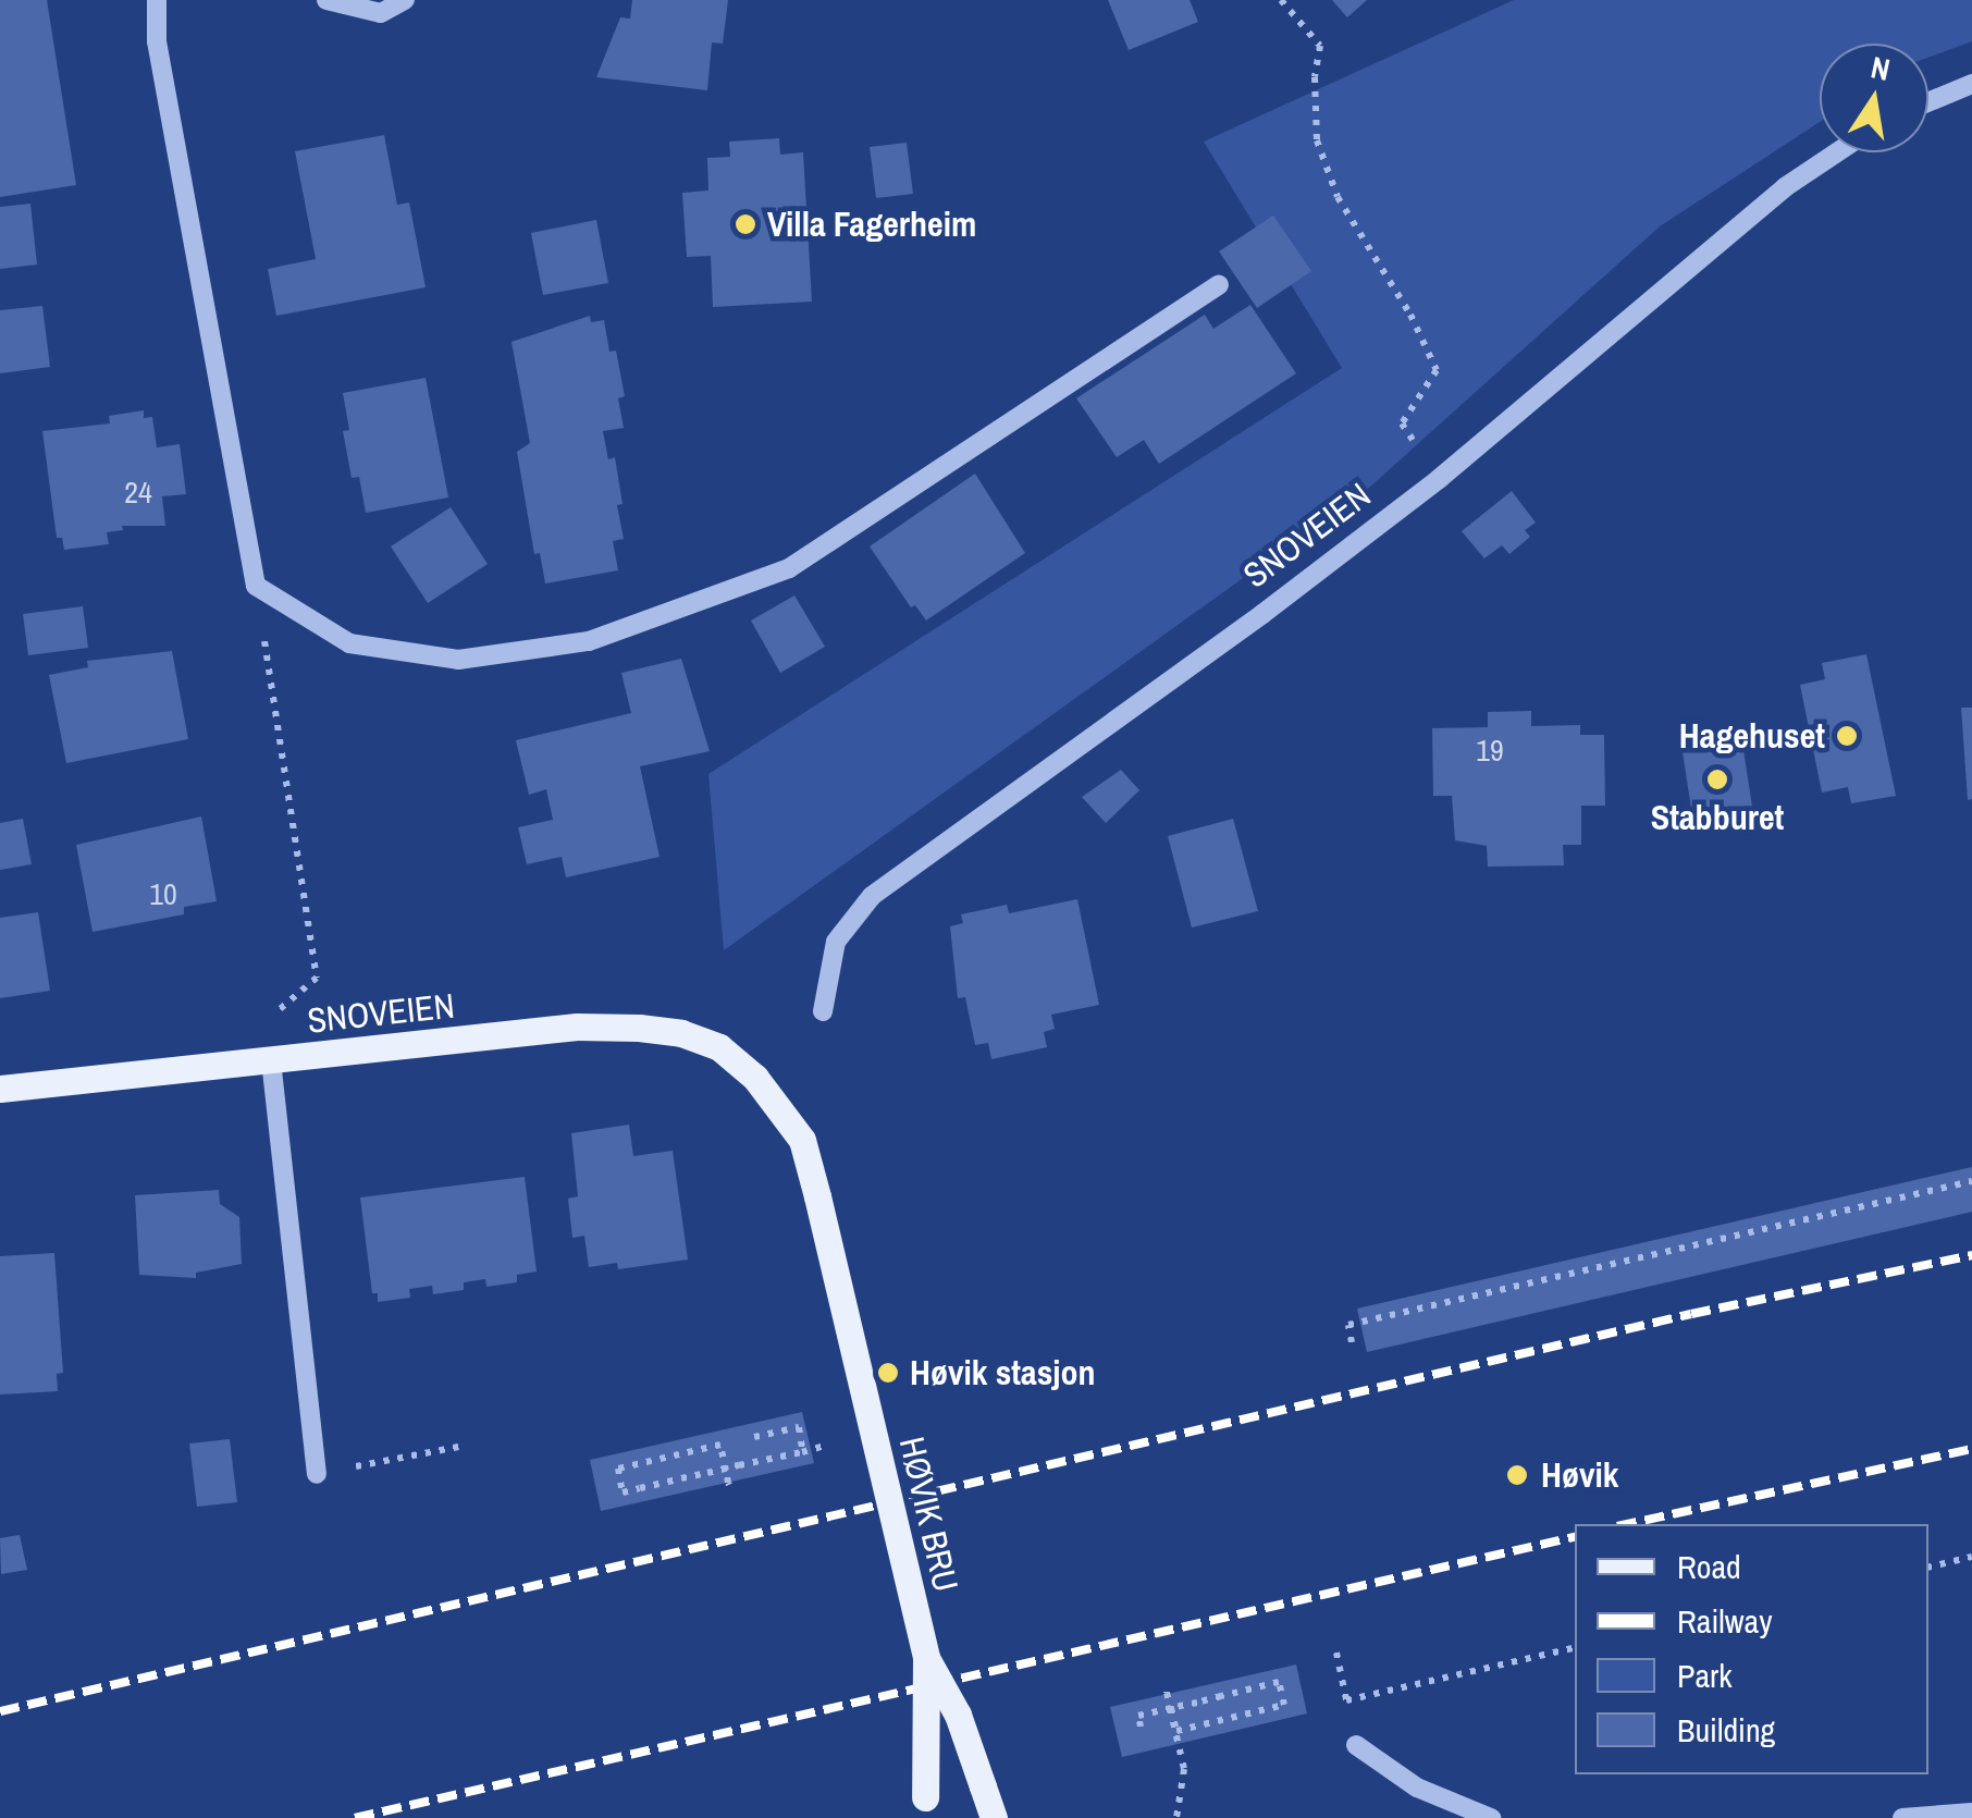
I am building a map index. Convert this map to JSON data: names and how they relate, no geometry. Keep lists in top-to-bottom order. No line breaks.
{"streets":{"main road":["SNOVEIEN","HØVIK BRU"]},"crossings":[["SNOVEIEN","HØVIK BRU"]],"places":["Villa Fagerheim","Hagehuset","Stabburet","Høvik stasjon","Høvik"],"house_numbers":["24","19","10"],"legend":["Road","Railway","Park","Building"],"north":"top"}
